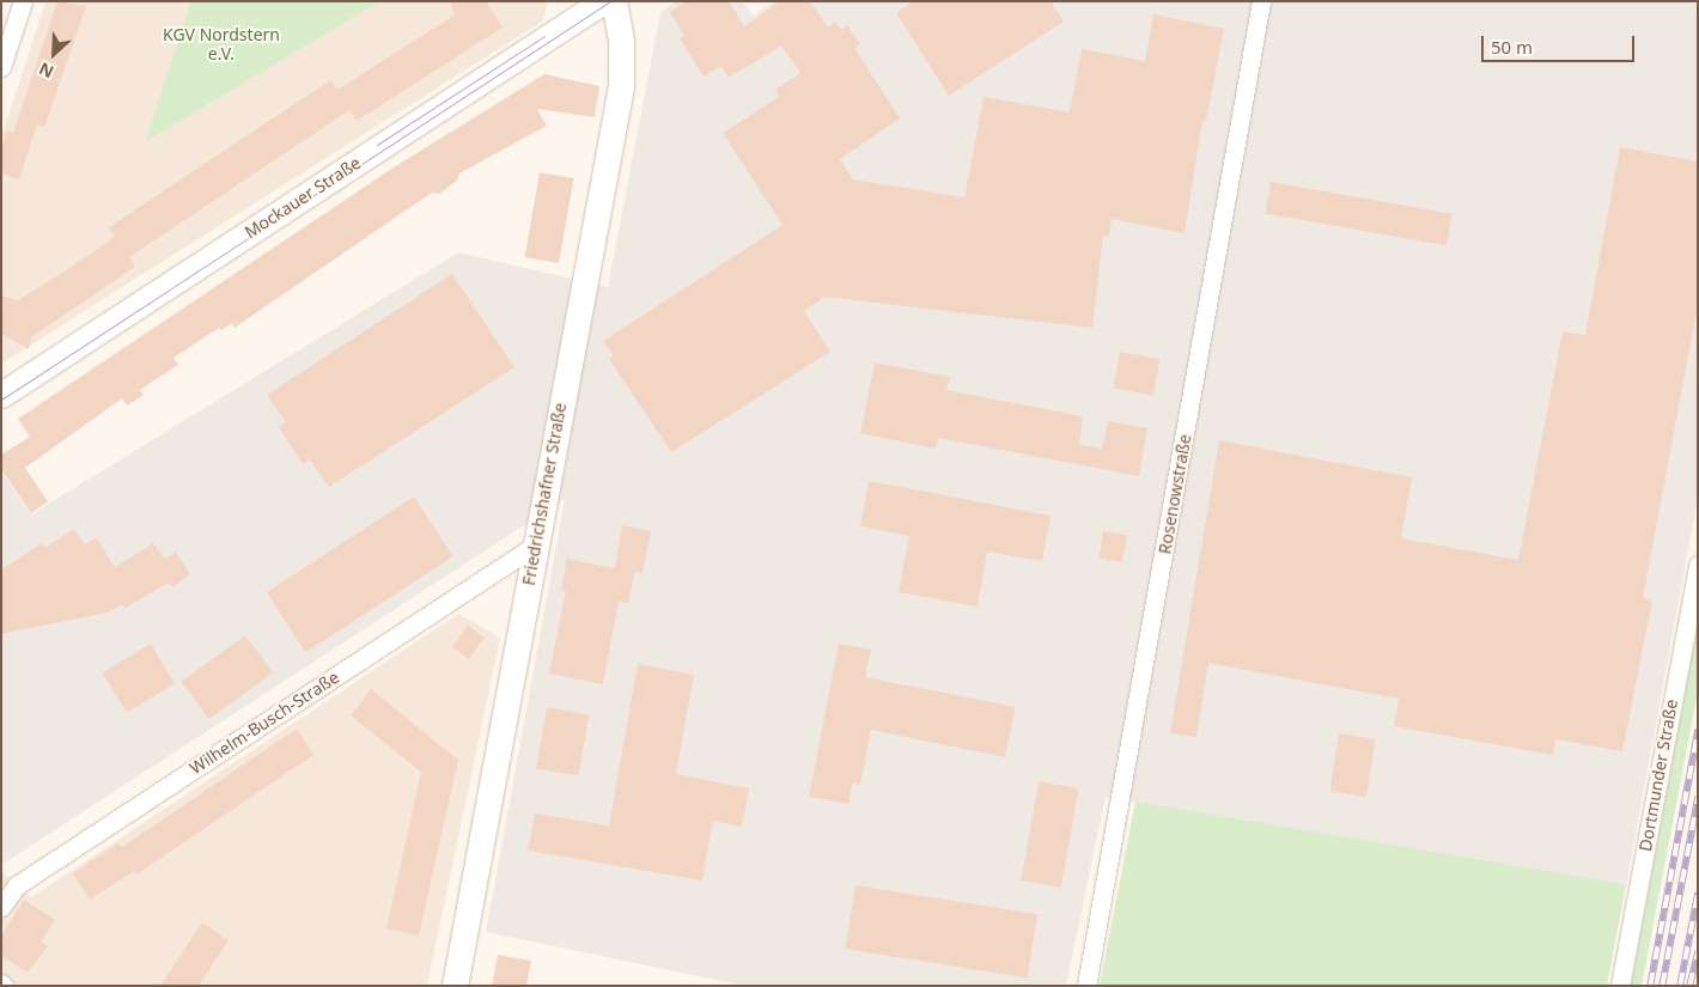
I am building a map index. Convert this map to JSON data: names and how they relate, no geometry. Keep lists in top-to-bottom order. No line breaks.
{"streets":{"main road":["Mockauer Straße","Friedrichshafner Straße"],"street":["Rosenowstraße","Wilhelm-Busch-Straße","Dortmunder Straße"]},"crossings":[["Friedrichshafner Straße","Wilhelm-Busch-Straße"]],"parks":["KGV Nordstern e.V."],"scale_bar":"50 m","north":"bottom left"}
